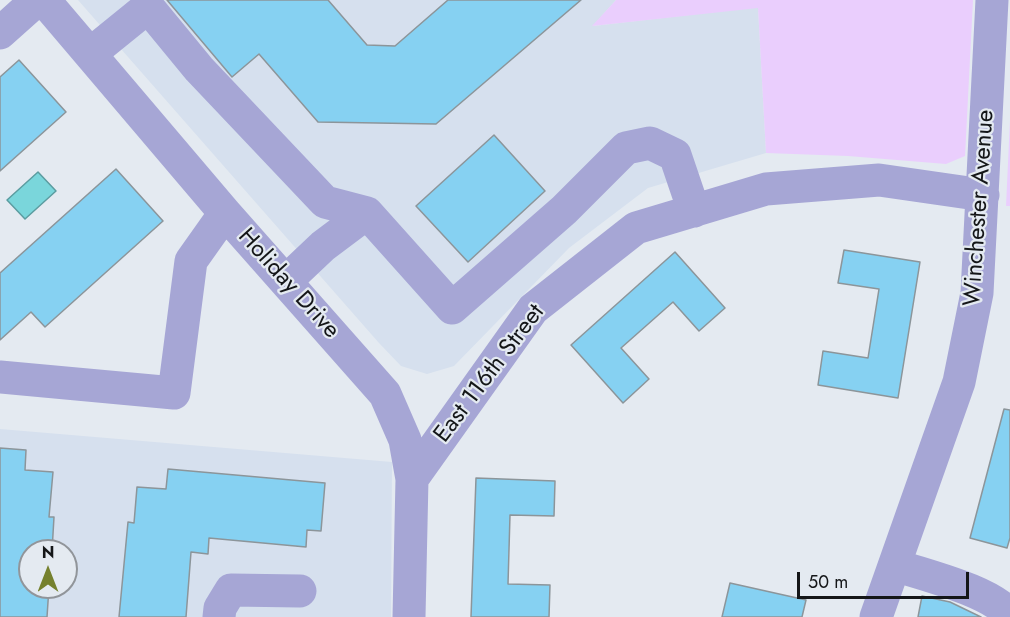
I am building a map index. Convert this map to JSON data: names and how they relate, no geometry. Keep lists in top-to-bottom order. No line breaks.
{"streets":{"street":["Winchester Avenue","Holiday Drive","East 116th Street"]},"crossings":[["Winchester Avenue","East 116th Street"],["Holiday Drive","East 116th Street"]],"scale_bar":"50 m","north":"top"}
